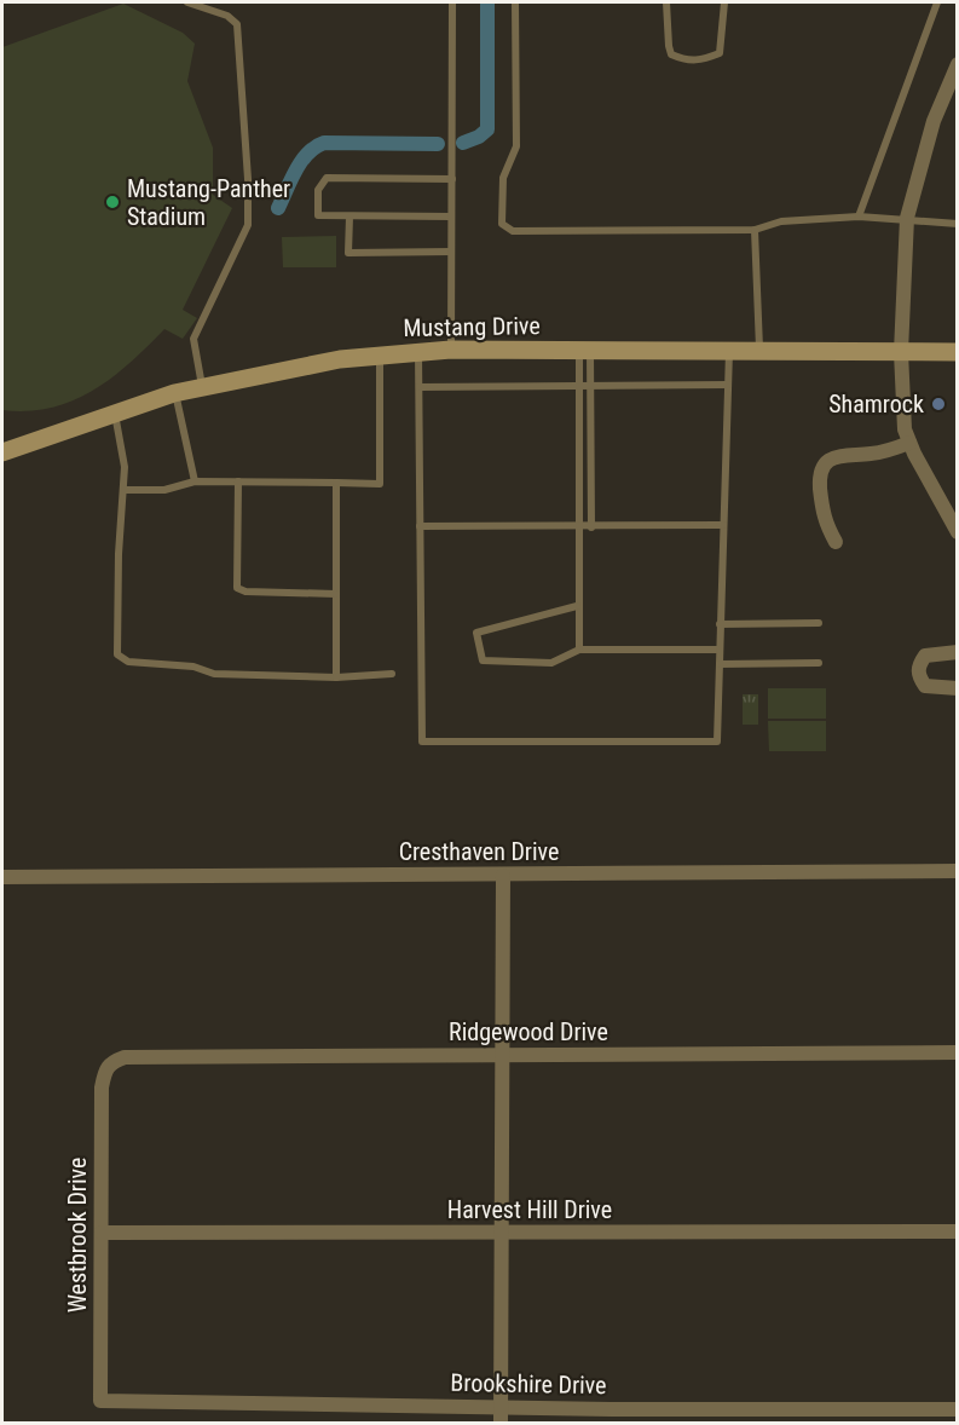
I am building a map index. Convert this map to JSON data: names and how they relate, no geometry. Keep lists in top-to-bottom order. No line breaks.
{"streets":{"main road":["Mustang Drive"],"street":["Cresthaven Drive","Ridgewood Drive","Harvest Hill Drive","Westbrook Drive","Brookshire Drive"]},"crossings":[["Ridgewood Drive","Westbrook Drive"],["Harvest Hill Drive","Westbrook Drive"],["Westbrook Drive","Brookshire Drive"]],"places":["Mustang-Panther Stadium","Shamrock"]}
